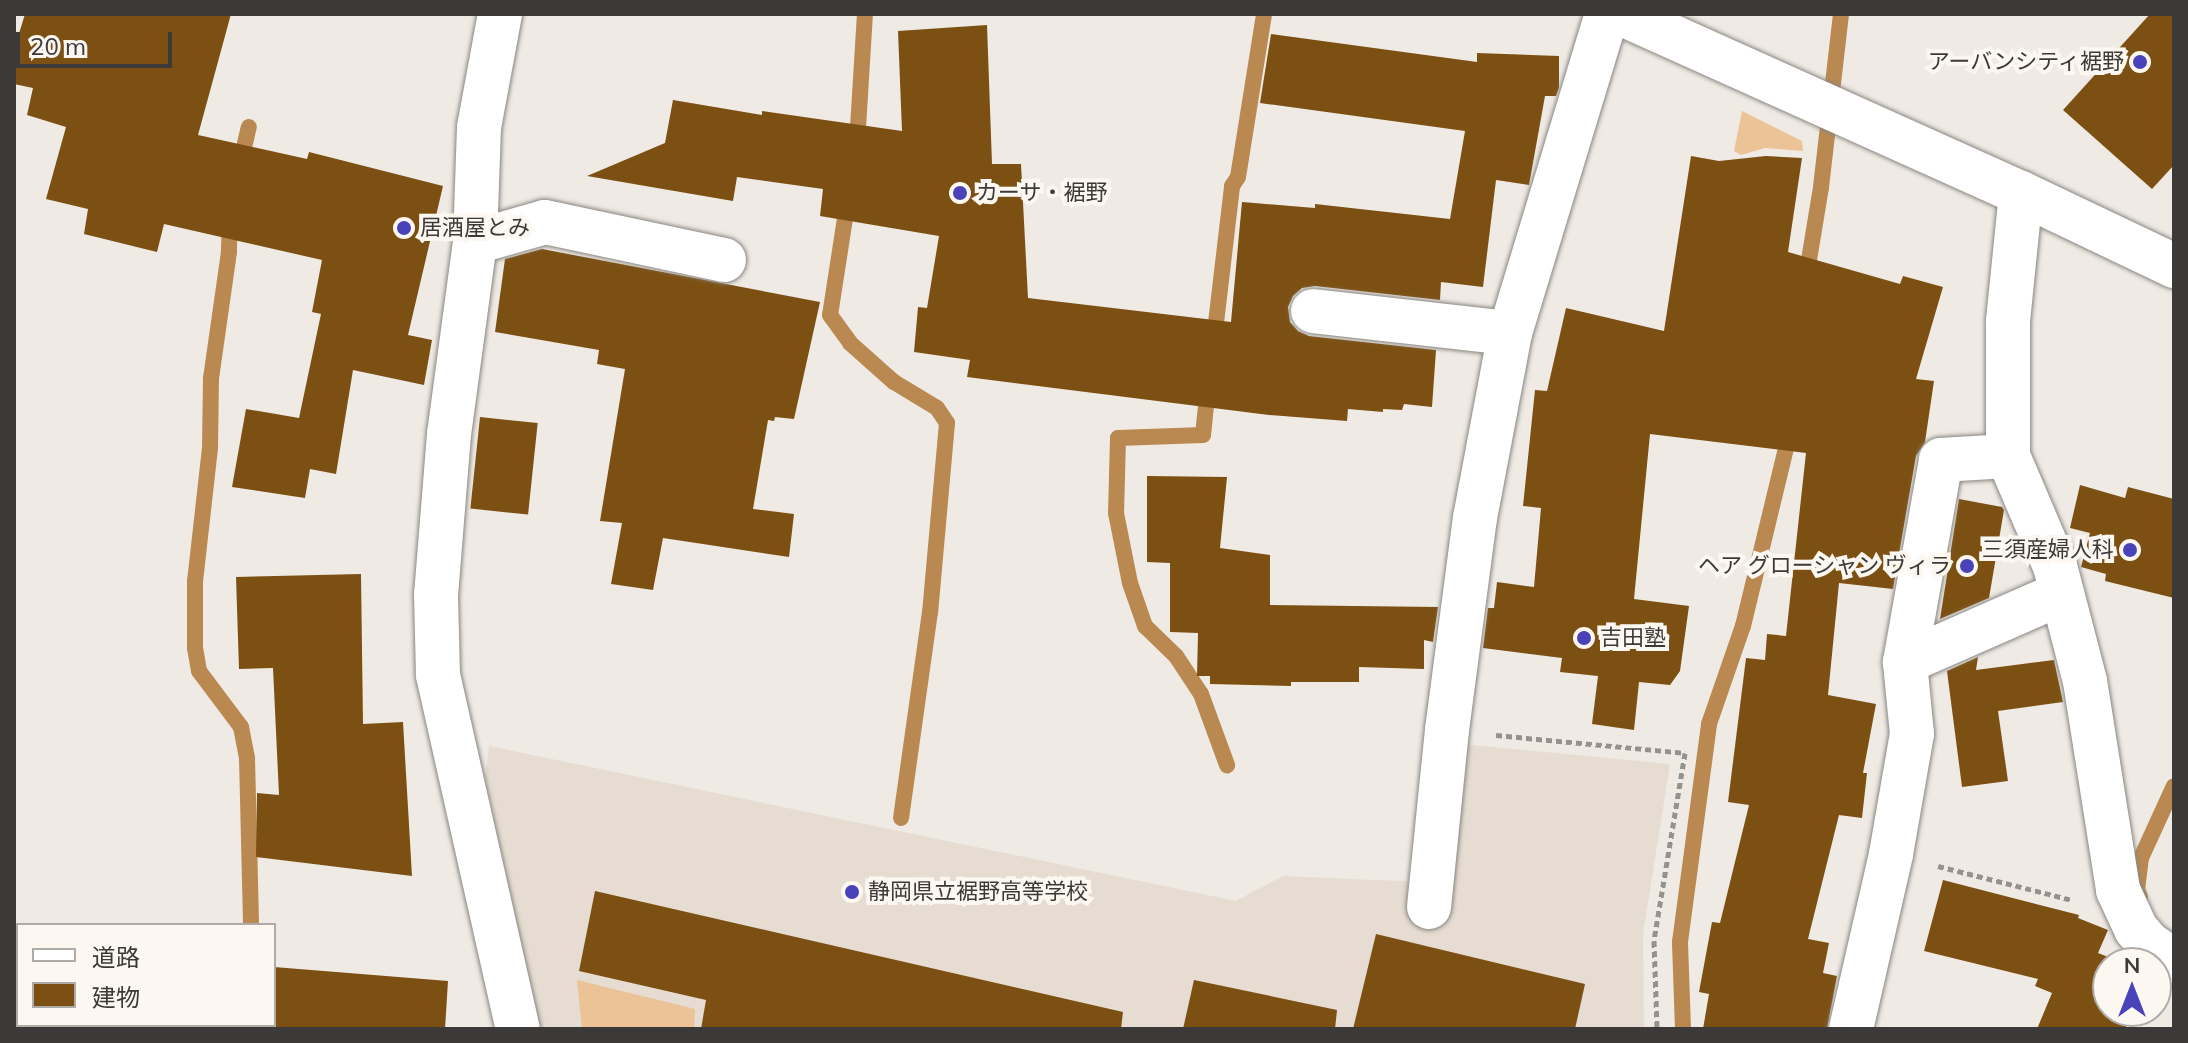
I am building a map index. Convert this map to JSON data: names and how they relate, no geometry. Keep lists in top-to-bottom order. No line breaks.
{"places":["アーバンシティ裾野","カーサ・裾野","居酒屋とみ","三須産婦人科","ヘア グローシャン ヴィラ","吉田塾","静岡県立裾野高等学校"],"legend":["道路","建物"],"scale_bar":"20 m","north":"top"}
